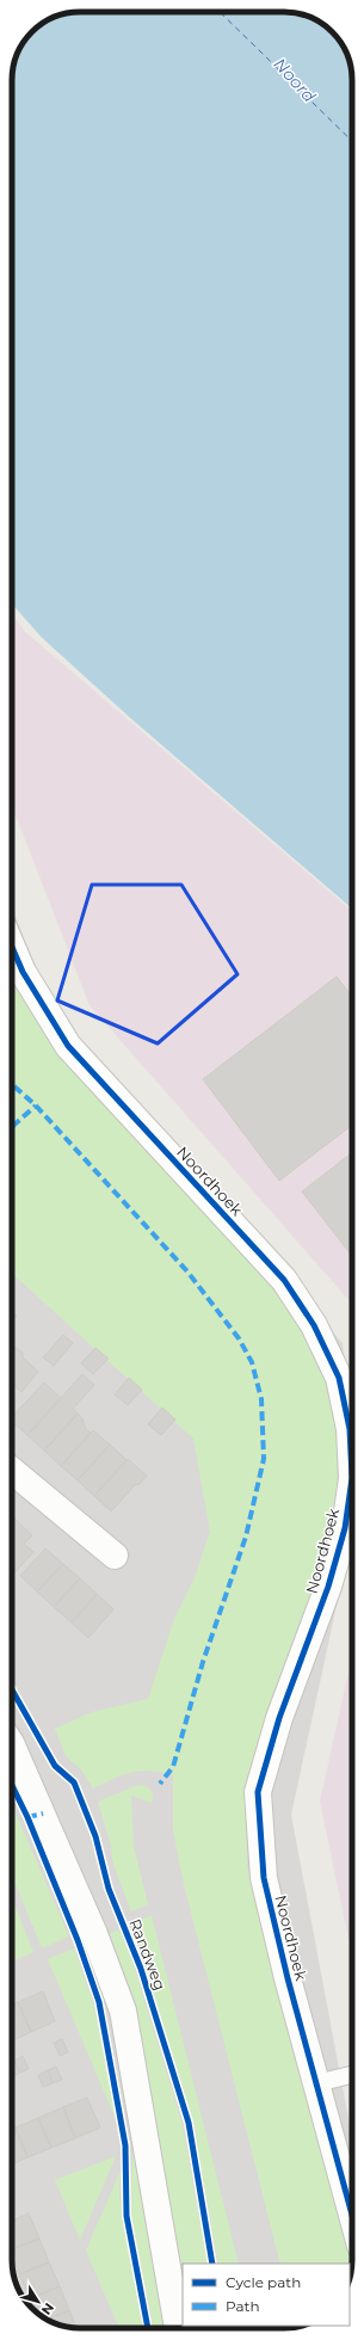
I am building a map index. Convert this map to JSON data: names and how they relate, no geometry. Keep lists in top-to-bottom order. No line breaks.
{"streets":{"street":["Noordhoek"],"cycle path":["Randweg"]},"water":["Noord"],"legend":["Cycle path","Path"],"north":"bottom right"}
